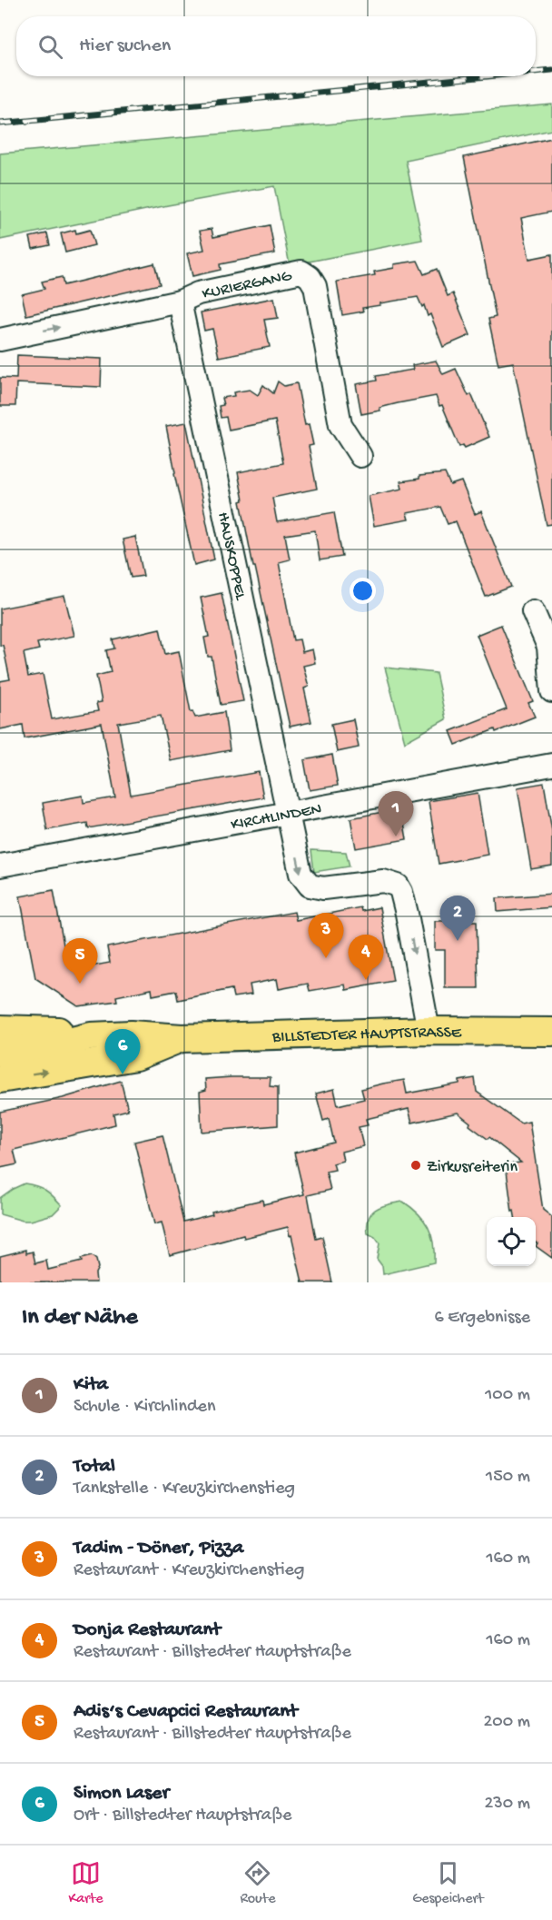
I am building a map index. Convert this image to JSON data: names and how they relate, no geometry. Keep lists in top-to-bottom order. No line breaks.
{"streets":{"main road":["BILLSTEDTER HAUPTSTRASSE"],"street":["KURIERGANG","HAUSKOPPEL","KIRCHLINDEN"]},"crossings":[["KURIERGANG","HAUSKOPPEL"],["HAUSKOPPEL","KIRCHLINDEN"],["HAUSKOPPEL","BILLSTEDTER HAUPTSTRASSE"]],"one_way":["KURIERGANG"],"places":["Zirkusreiterin"],"page":{"search":"Hier suchen","pins":["1","2","3","4","5","6"],"heading":["In der Nähe","6 Ergebnisse"],"list":[{"mark":"1","name":"Kita","note":"Schule · Kirchlinden","value":"100 m"},{"mark":"2","name":"Total","note":"Tankstelle · Kreuzkirchenstieg","value":"150 m"},{"mark":"3","name":"Tadim - Döner, Pizza","note":"Restaurant · Kreuzkirchenstieg","value":"160 m"},{"mark":"4","name":"Donja Restaurant","note":"Restaurant · Billstedter Hauptstraße","value":"160 m"},{"mark":"5","name":"Adis‘s Cevapcici Restaurant","note":"Restaurant · Billstedter Hauptstraße","value":"200 m"},{"mark":"6","name":"Simon Laser","note":"Ort · Billstedter Hauptstraße","value":"230 m"}],"nav":["Karte","Route","Gespeichert"]}}
